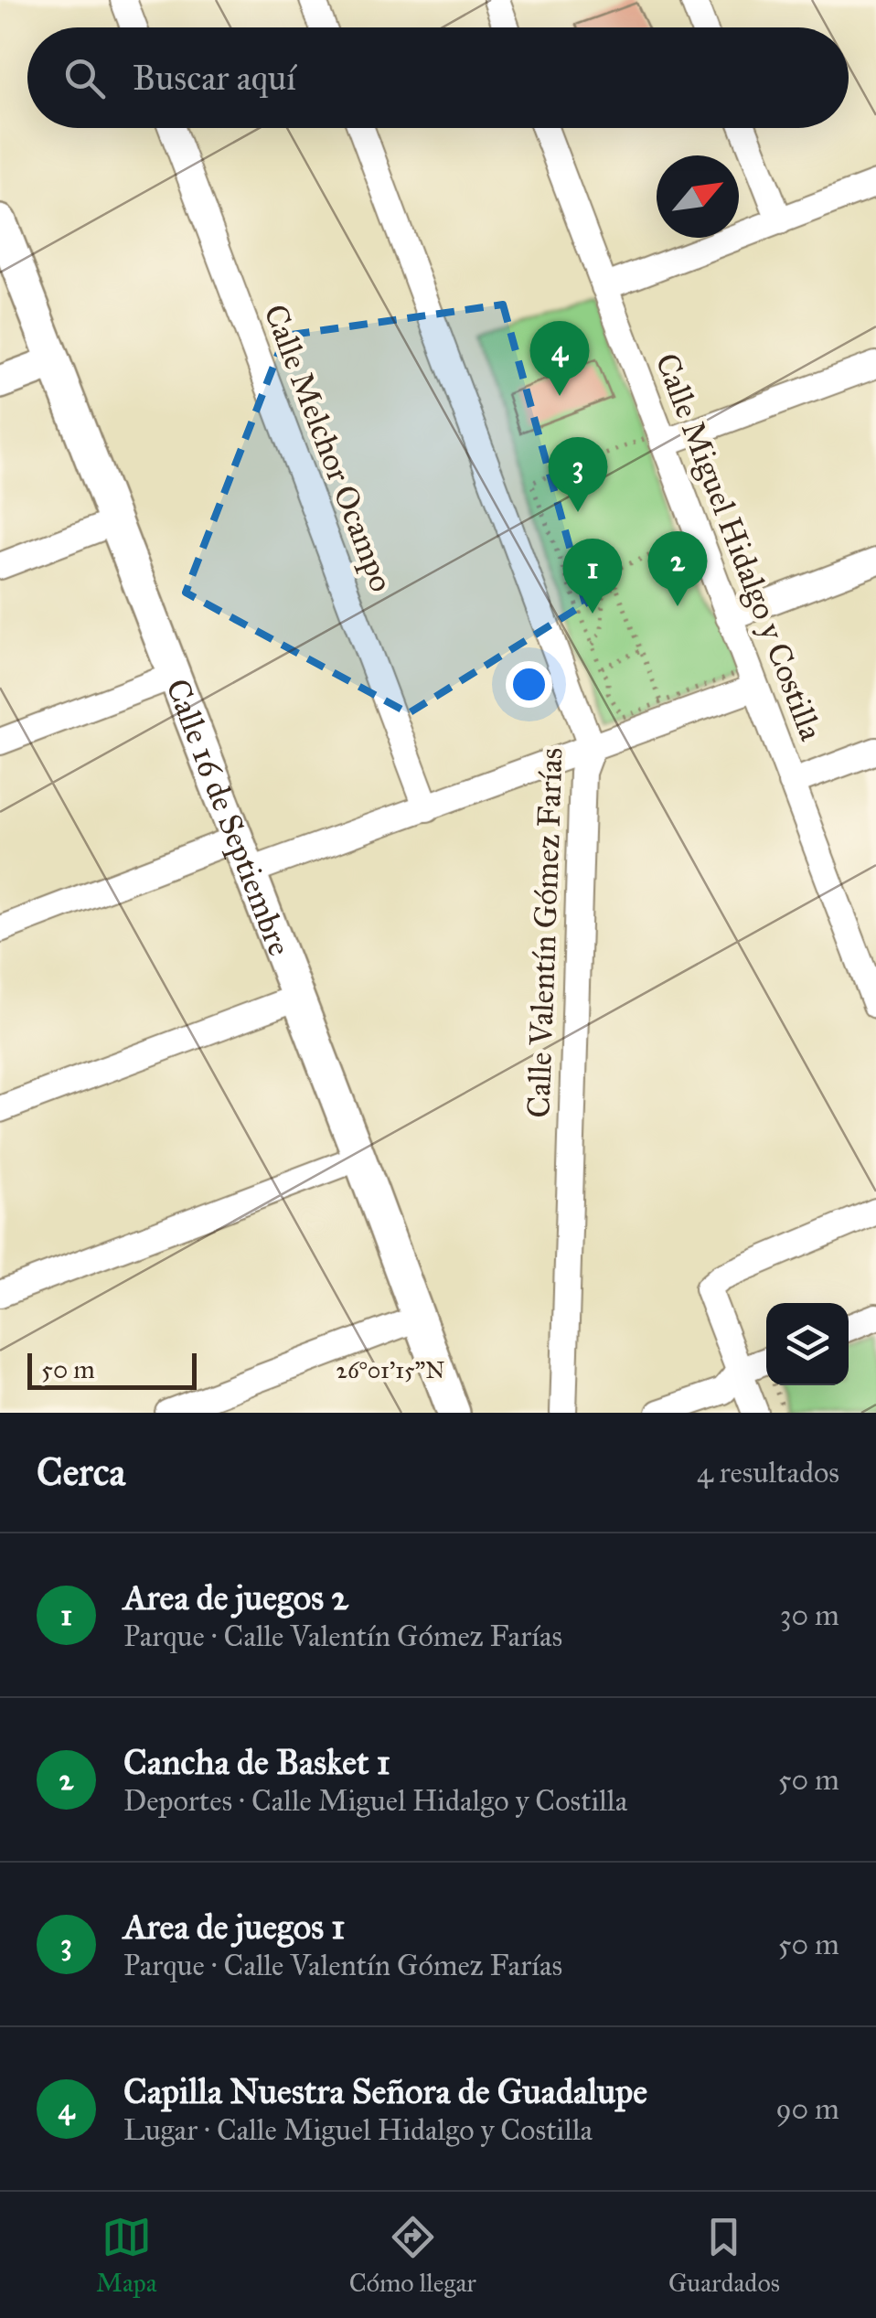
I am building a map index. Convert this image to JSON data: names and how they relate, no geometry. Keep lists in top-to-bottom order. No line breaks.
{"streets":{"street":["Calle Melchor Ocampo","Calle Miguel Hidalgo y Costilla","Calle 16 de Septiembre","Calle Valentín Gómez Farías"]},"scale_bar":"50 m","north":"top right","page":{"search":"Buscar aquí","pins":["4","3","2","1"],"scale":"50 m","heading":["Cerca","4 resultados"],"list":[{"mark":"1","name":"Area de juegos 2","note":"Parque · Calle Valentín Gómez Farías","value":"30 m"},{"mark":"2","name":"Cancha de Basket 1","note":"Deportes · Calle Miguel Hidalgo y Costilla","value":"50 m"},{"mark":"3","name":"Area de juegos 1","note":"Parque · Calle Valentín Gómez Farías","value":"50 m"},{"mark":"4","name":"Capilla Nuestra Señora de Guadalupe","note":"Lugar · Calle Miguel Hidalgo y Costilla","value":"90 m"}],"nav":["Mapa","Cómo llegar","Guardados"]},"coordinates":["26°01'15\"N"]}
